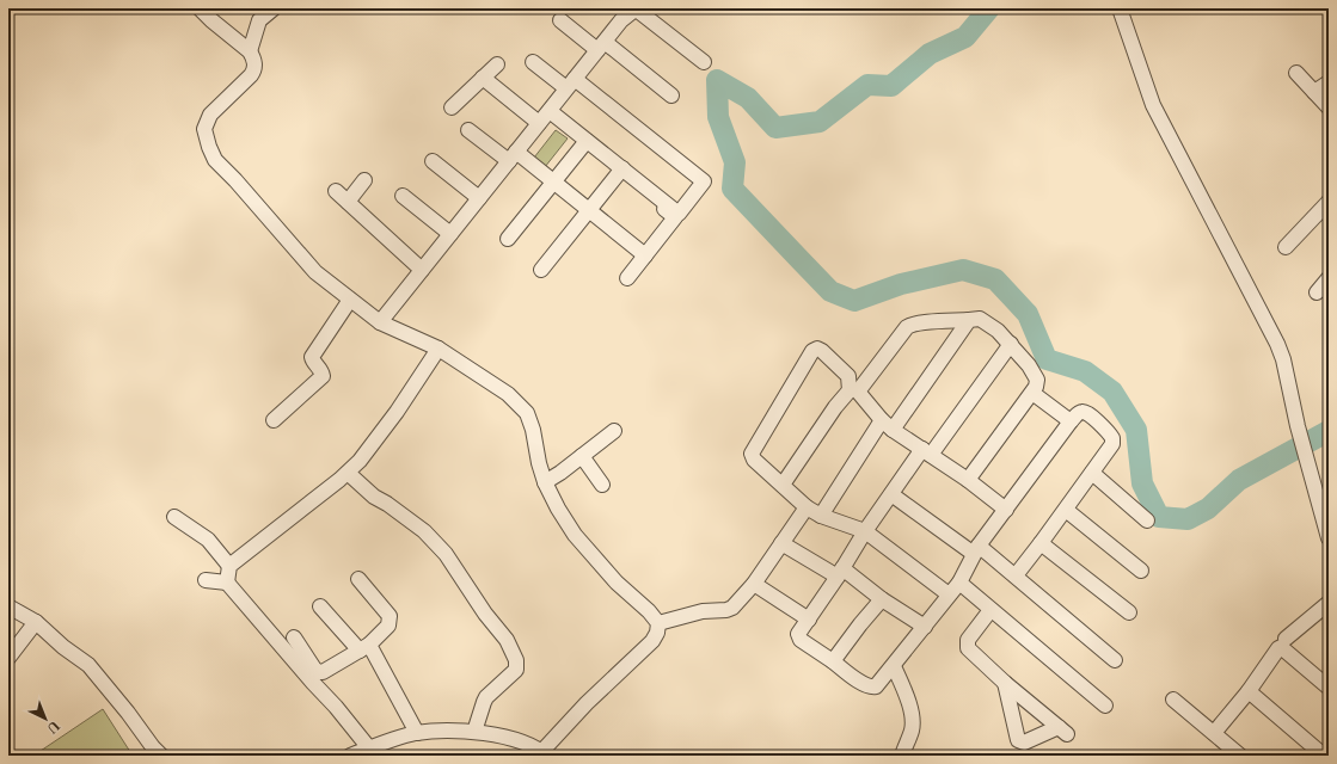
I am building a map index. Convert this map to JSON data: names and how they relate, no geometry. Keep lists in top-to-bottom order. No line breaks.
{"north":"bottom right"}
